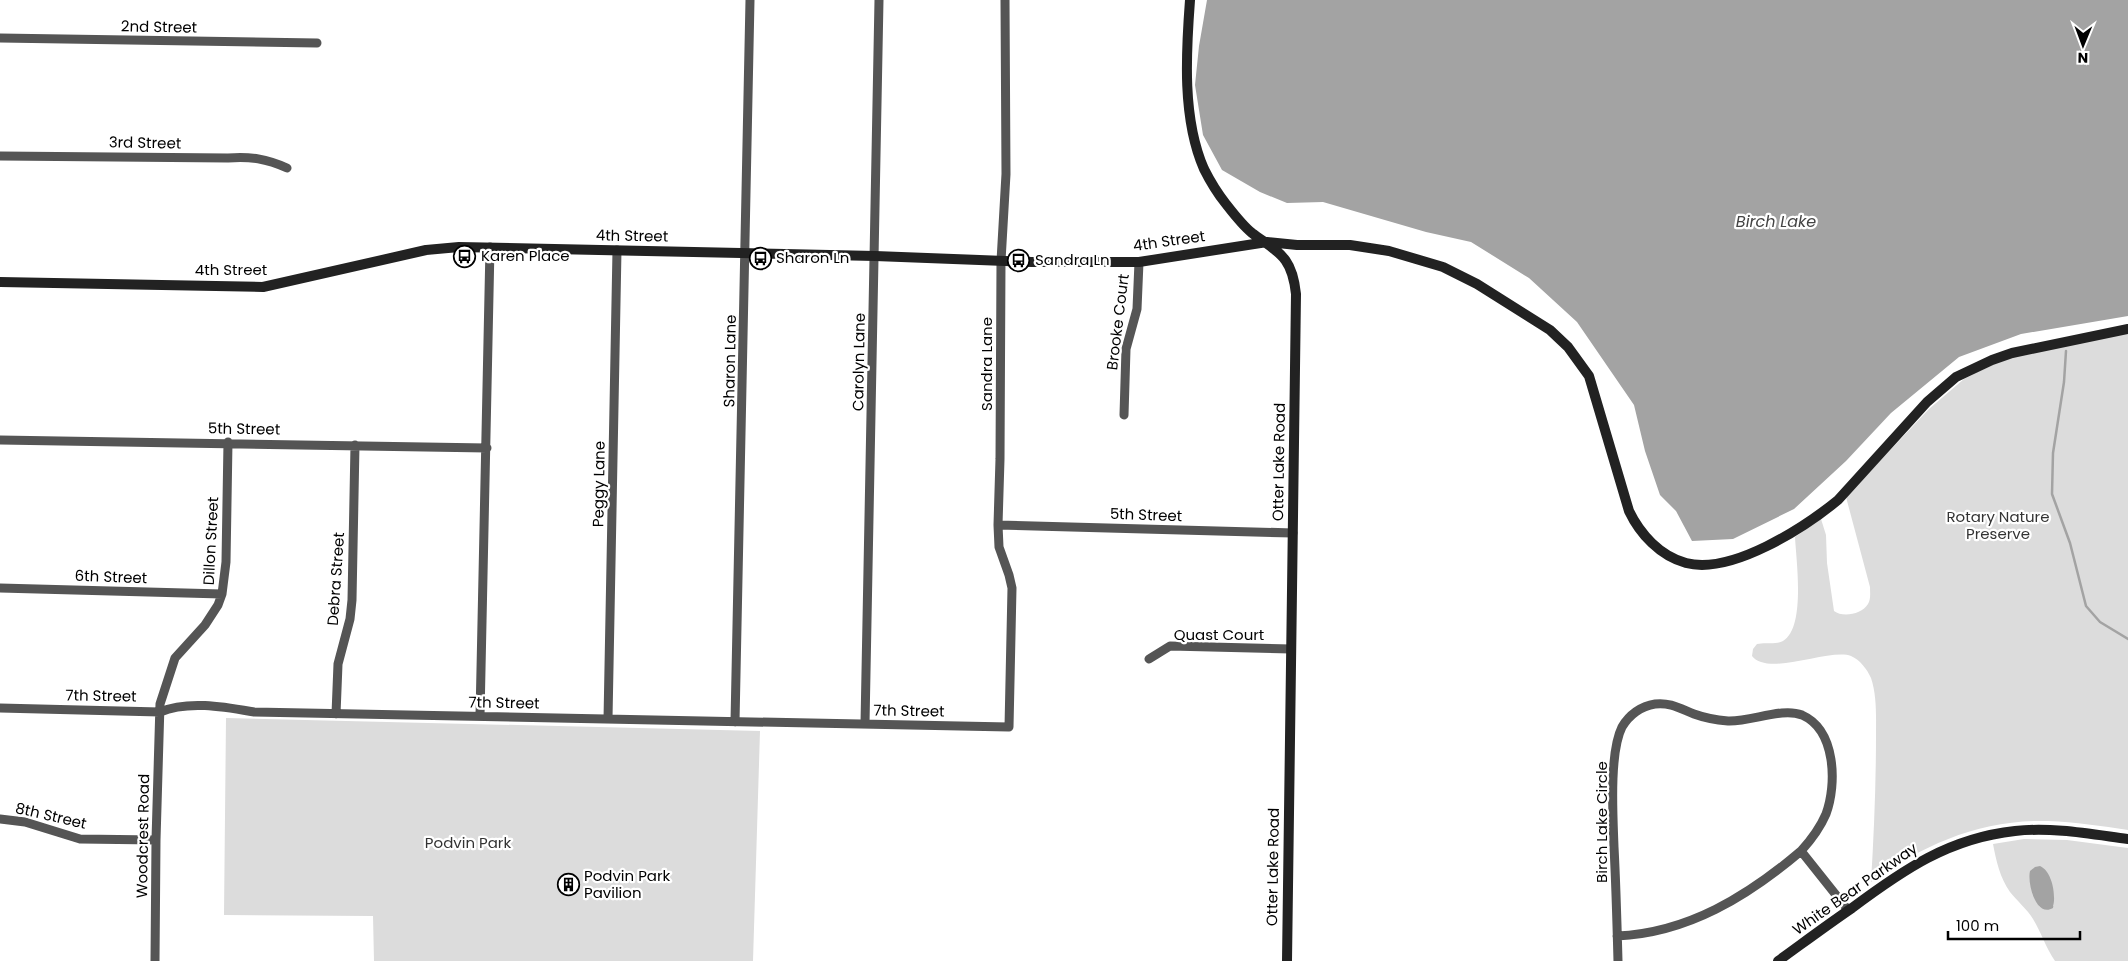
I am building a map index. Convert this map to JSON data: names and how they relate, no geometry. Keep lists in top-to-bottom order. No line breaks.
{"streets":{"street":["2nd Street","3rd Street","4th Street","Brooke Court","Sharon Lane","Carolyn Lane","Sandra Lane","5th Street","Otter Lake Road","Peggy Lane","Dillon Street","6th Street","Debra Street","Quast Court","7th Street","8th Street","Birch Lake Circle","Woodcrest Road","White Bear Parkway"]},"crossings":[["4th Street","Brooke Court"],["4th Street","Sharon Lane"],["4th Street","Carolyn Lane"],["4th Street","Sandra Lane"],["4th Street","Otter Lake Road"],["4th Street","Peggy Lane"],["Sharon Lane","7th Street"],["Carolyn Lane","7th Street"],["Sandra Lane","5th Street"],["Sandra Lane","7th Street"],["5th Street","Otter Lake Road"],["5th Street","Dillon Street"],["5th Street","Debra Street"],["Otter Lake Road","Quast Court"],["Peggy Lane","7th Street"],["Dillon Street","6th Street"],["Dillon Street","7th Street"],["Dillon Street","Woodcrest Road"],["Debra Street","7th Street"],["7th Street","Woodcrest Road"],["8th Street","Woodcrest Road"]],"water":["Birch Lake"],"parks":["Rotary Nature Preserve","Podvin Park"],"places":{"bus stop":["Karen Place","Sharon Ln","Sandra Ln"],"building":["Podvin Park Pavilion"]},"scale_bar":"100 m","north":"bottom"}
